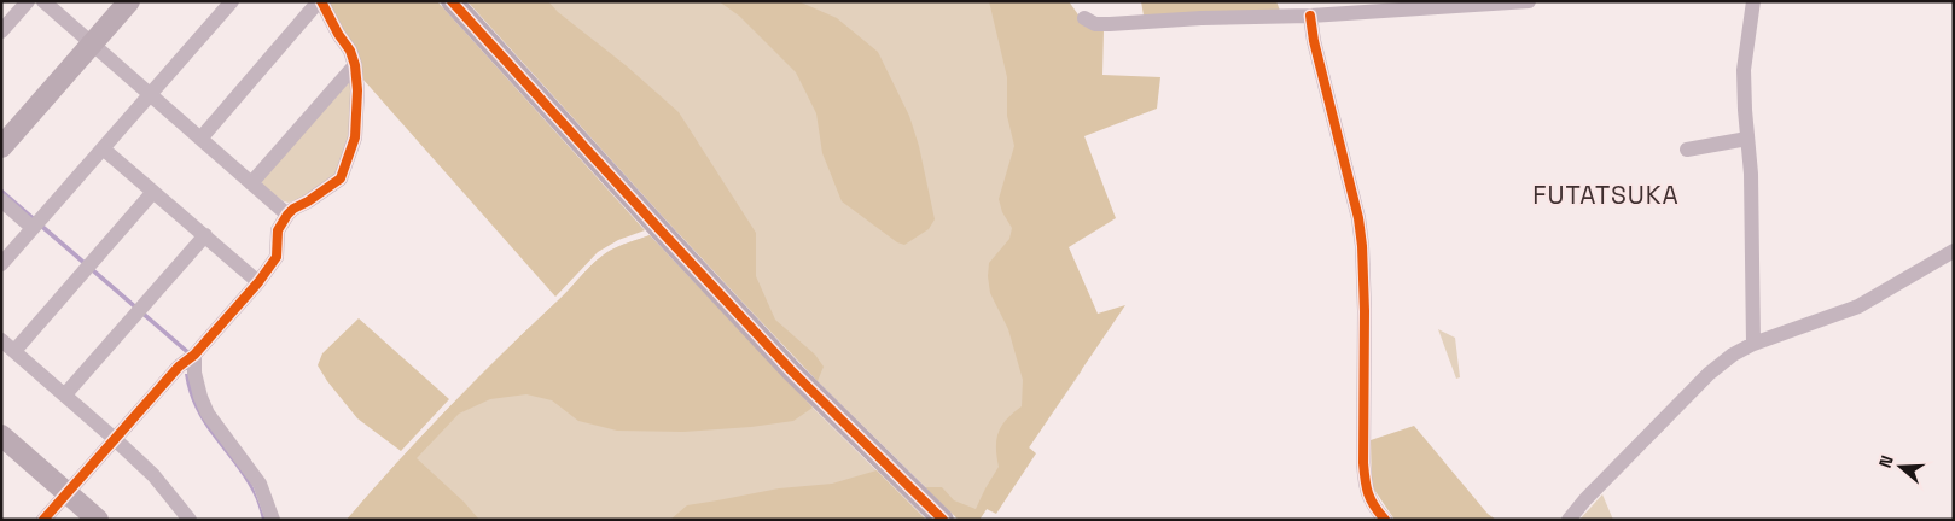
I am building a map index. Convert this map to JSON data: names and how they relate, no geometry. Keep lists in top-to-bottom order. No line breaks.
{"districts":["FUTATSUKA"],"north":"left"}
